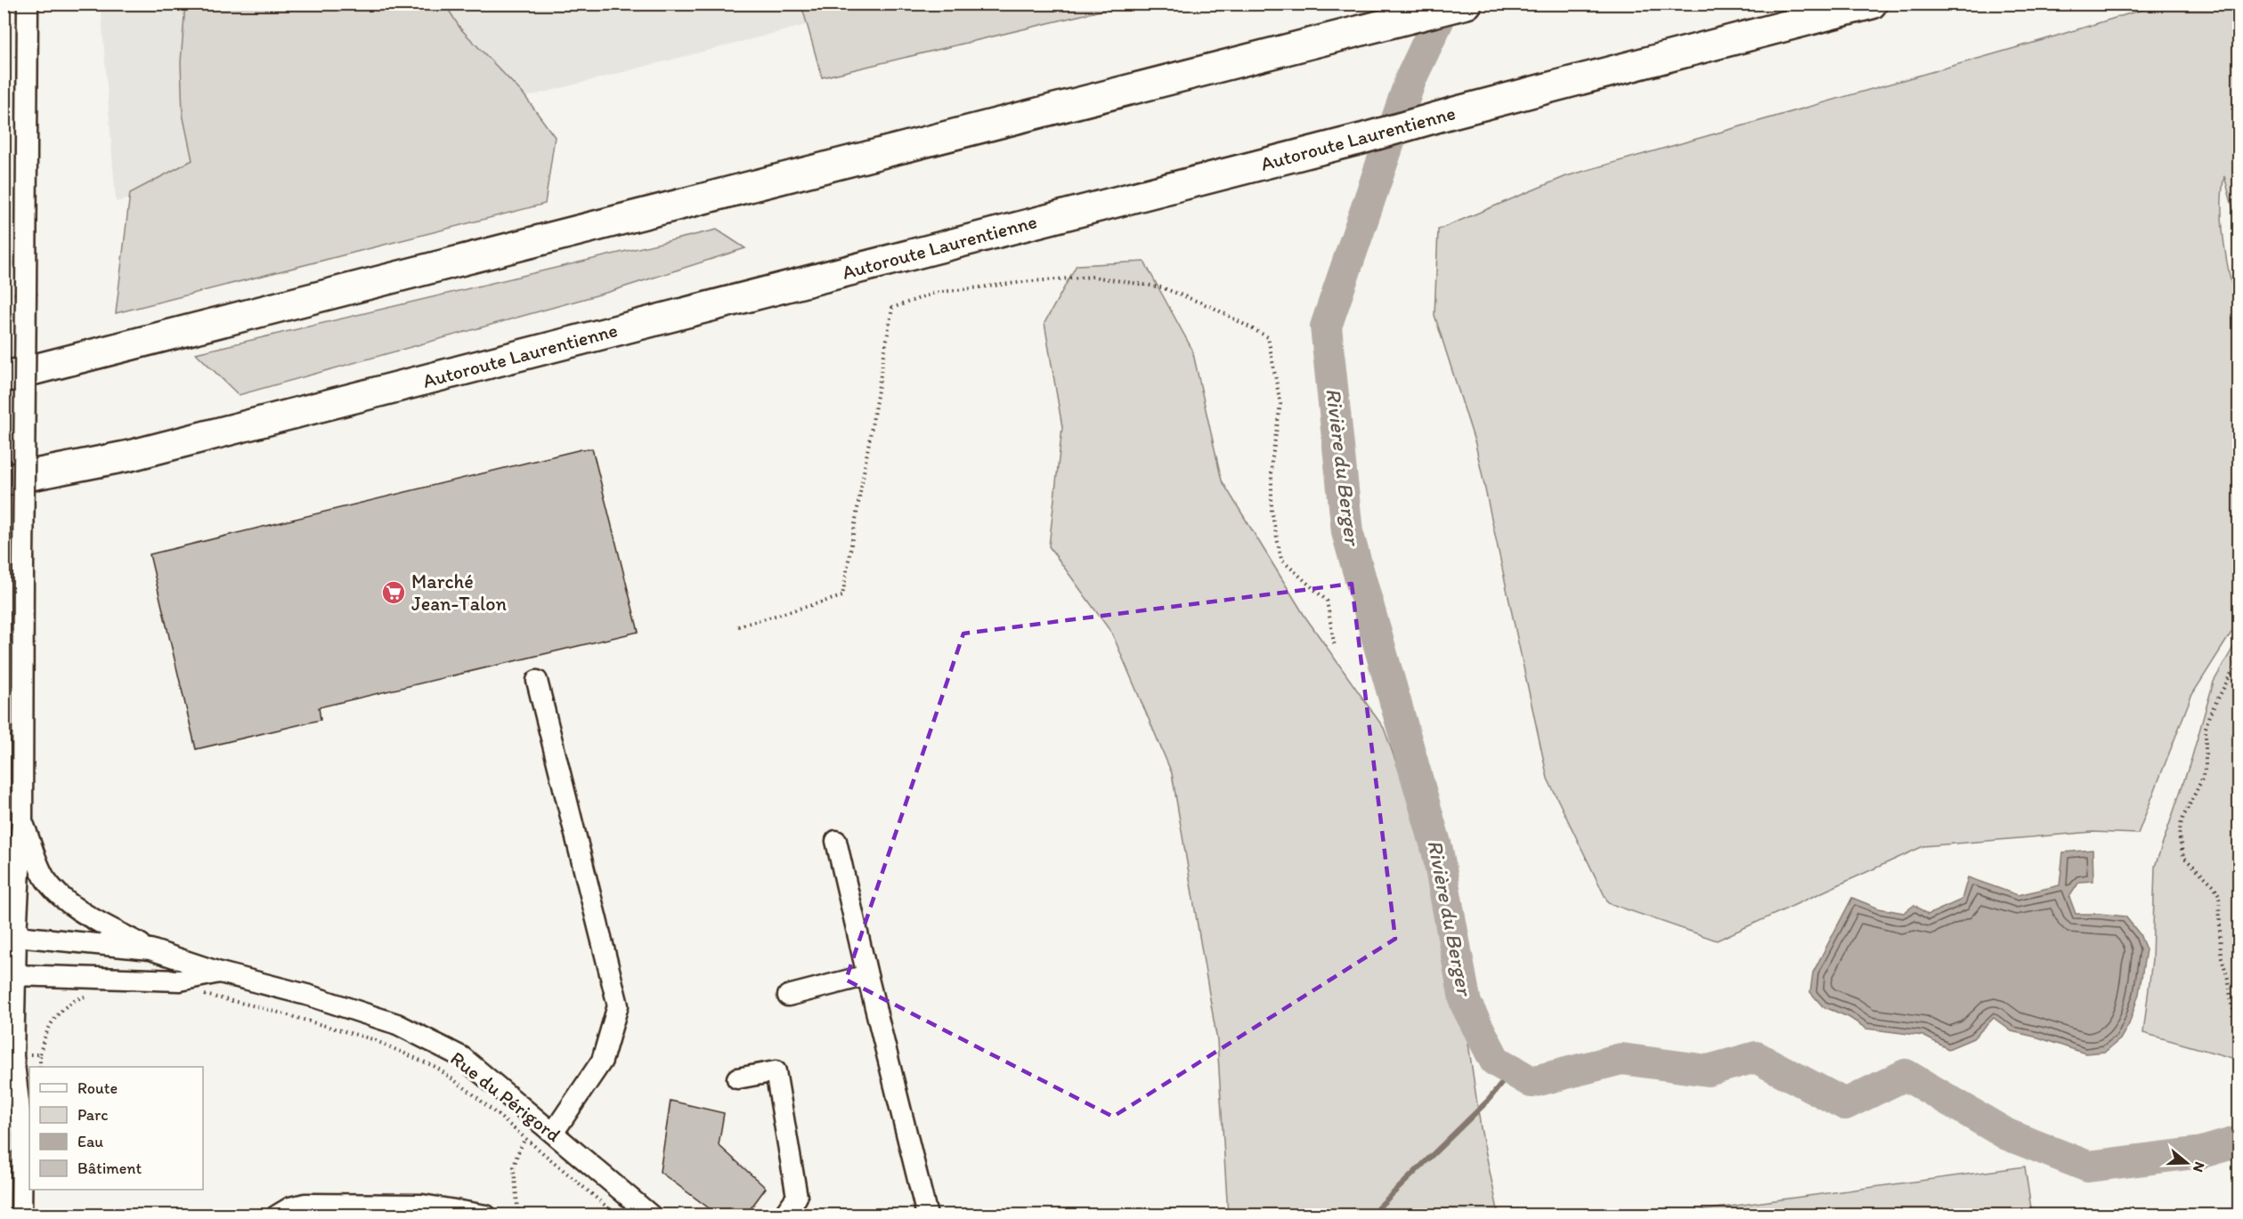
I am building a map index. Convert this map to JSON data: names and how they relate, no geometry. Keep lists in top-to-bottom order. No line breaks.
{"streets":{"highway":["Autoroute Laurentienne"],"street":["Rue du Périgord"]},"water":["Rivière du Berger"],"places":{"supermarket":["Marché Jean-Talon"]},"legend":["Route","Parc","Eau","Bâtiment"],"north":"right"}
